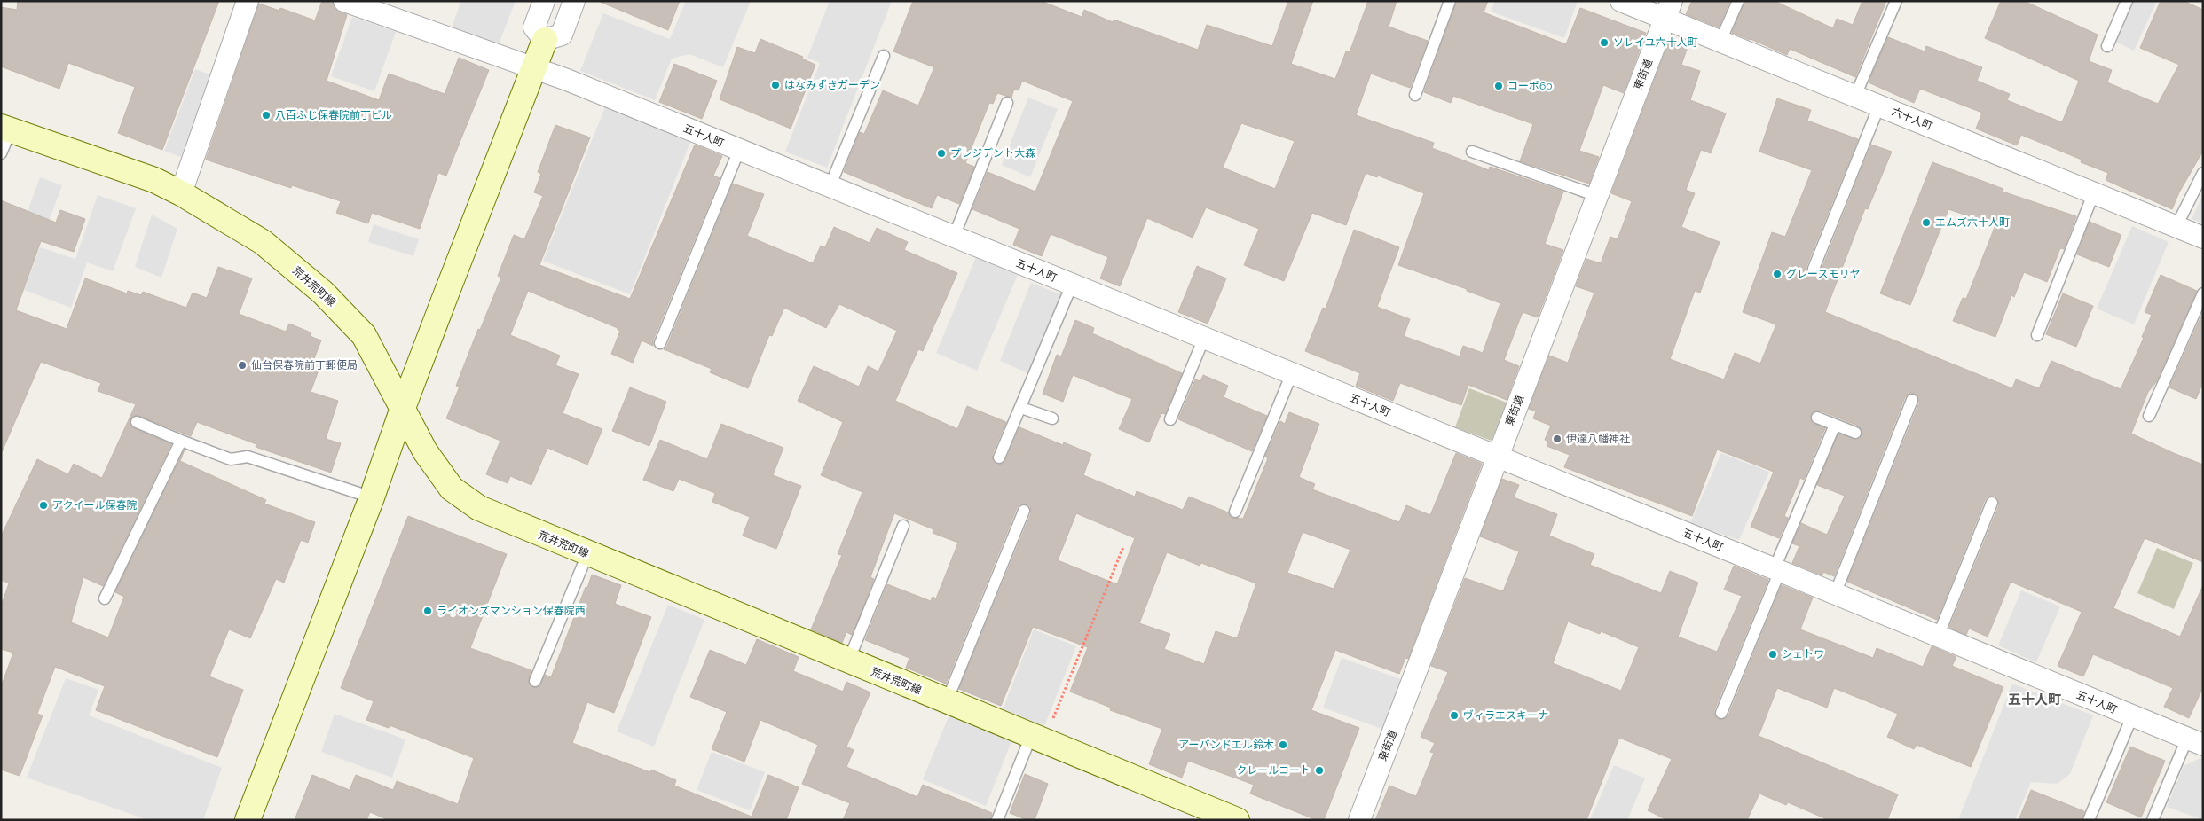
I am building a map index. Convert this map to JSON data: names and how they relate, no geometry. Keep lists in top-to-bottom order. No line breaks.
{"streets":{"main road":["荒井荒町線"],"street":["東街道","六十人町","五十人町"]},"crossings":[["東街道","六十人町"],["東街道","五十人町"]],"districts":["五十人町"],"places":["ソレイユ六十人町","はなみずきガーデン","コーポ60","八百ふじ保春院前丁ビル","プレジデント大森","エムズ六十人町","グレースモリヤ","仙台保春院前丁郵便局","伊達八幡神社","アクイール保春院","ライオンズマンション保春院西","シェトワ","ヴィラエスキーナ","アーバンドエル鈴木","クレールコート"]}
